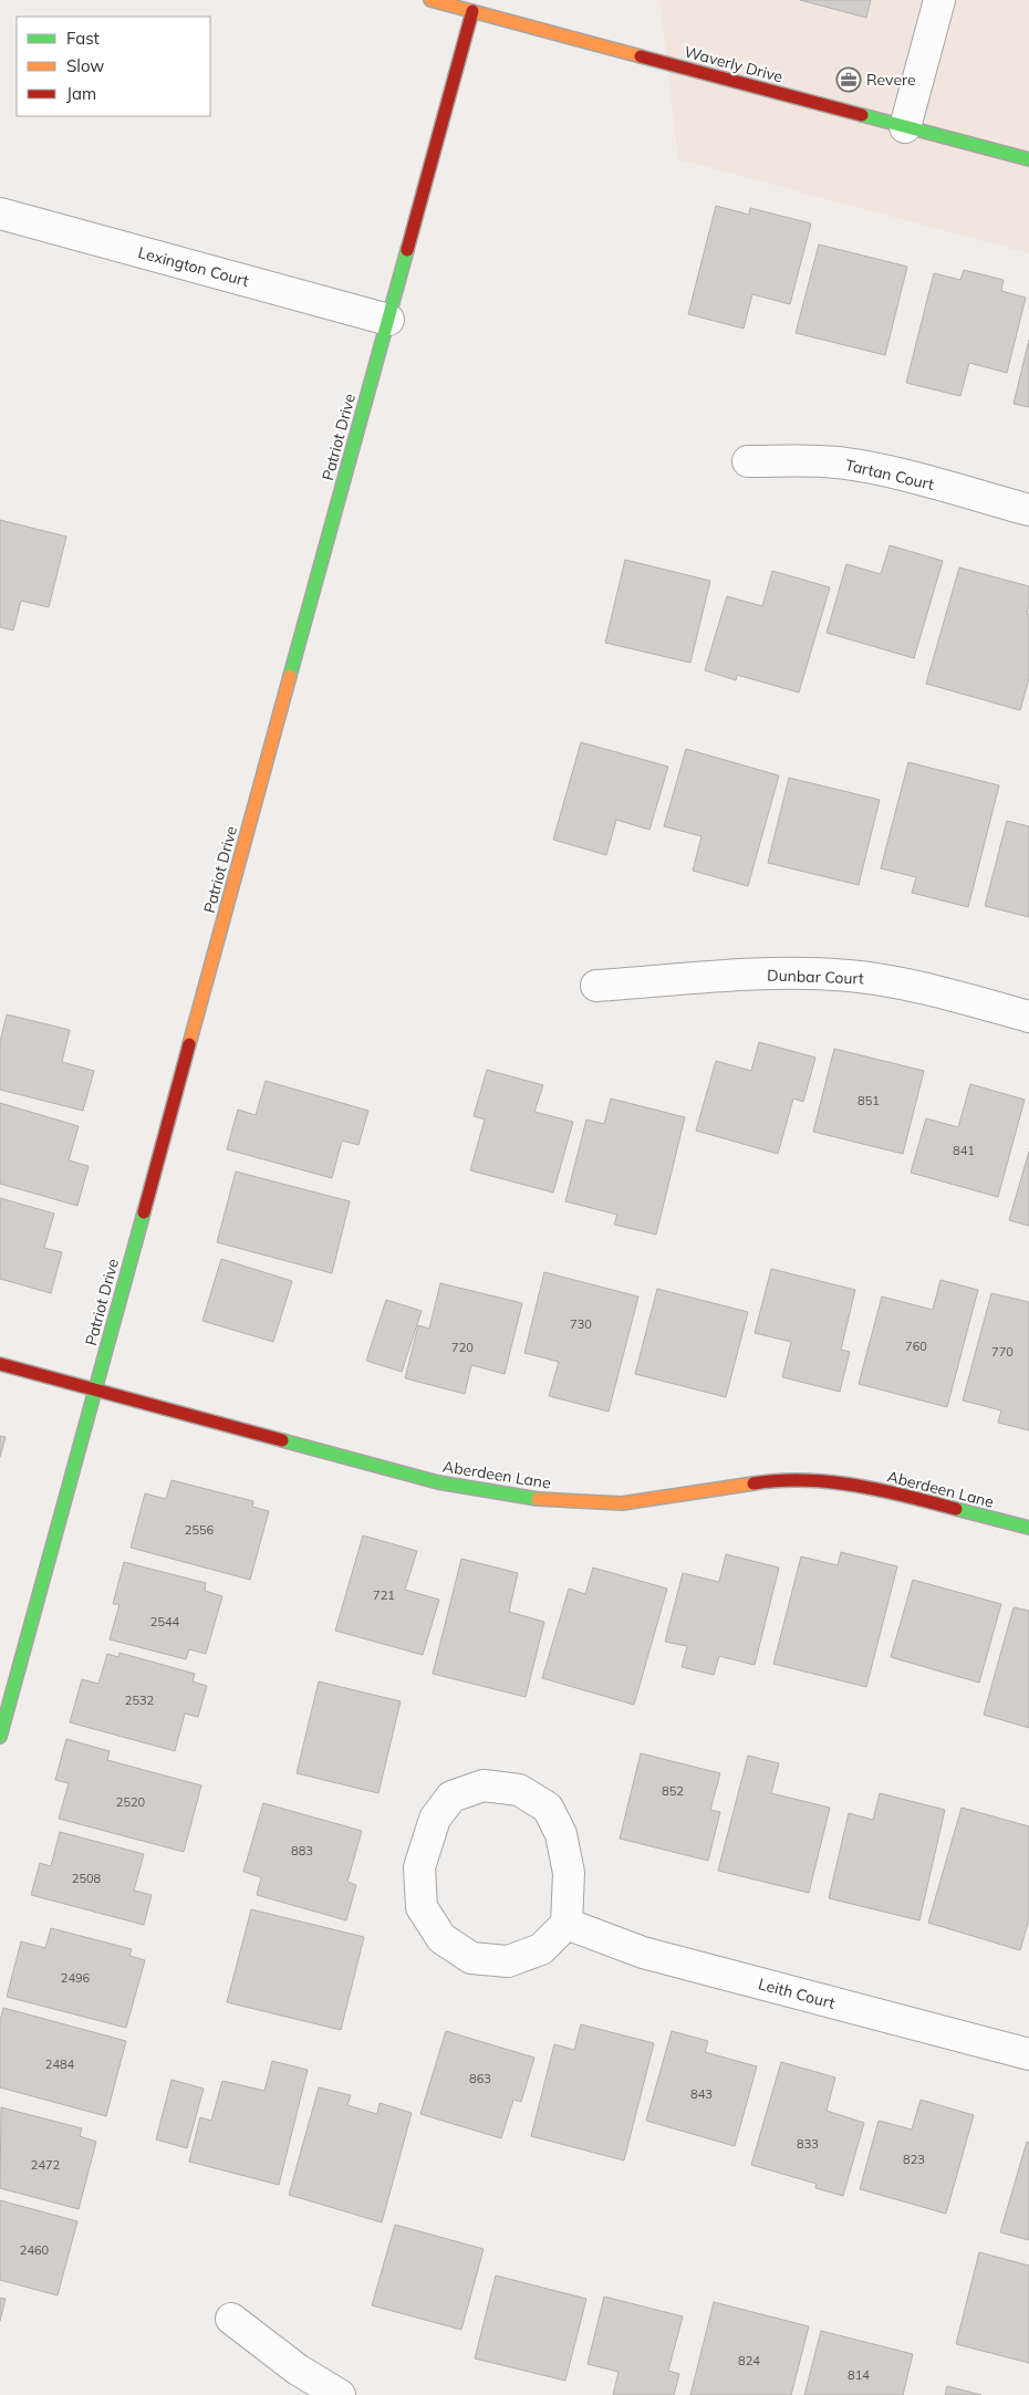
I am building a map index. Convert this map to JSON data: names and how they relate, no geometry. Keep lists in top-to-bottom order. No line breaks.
{"streets":{"street":["Waverly Drive","Lexington Court","Patriot Drive","Tartan Court","Dunbar Court","Aberdeen Lane","Leith Court"]},"crossings":[["Waverly Drive","Patriot Drive"],["Lexington Court","Patriot Drive"],["Patriot Drive","Aberdeen Lane"]],"places":{"office":["Revere"]},"house_numbers":["851","841","730","760","720","770","2556","721","2544","2532","852","2520","883","2508","2496","2484","863","843","833","823","2472","2460","824","814"],"legend":["Fast","Slow","Jam"]}
